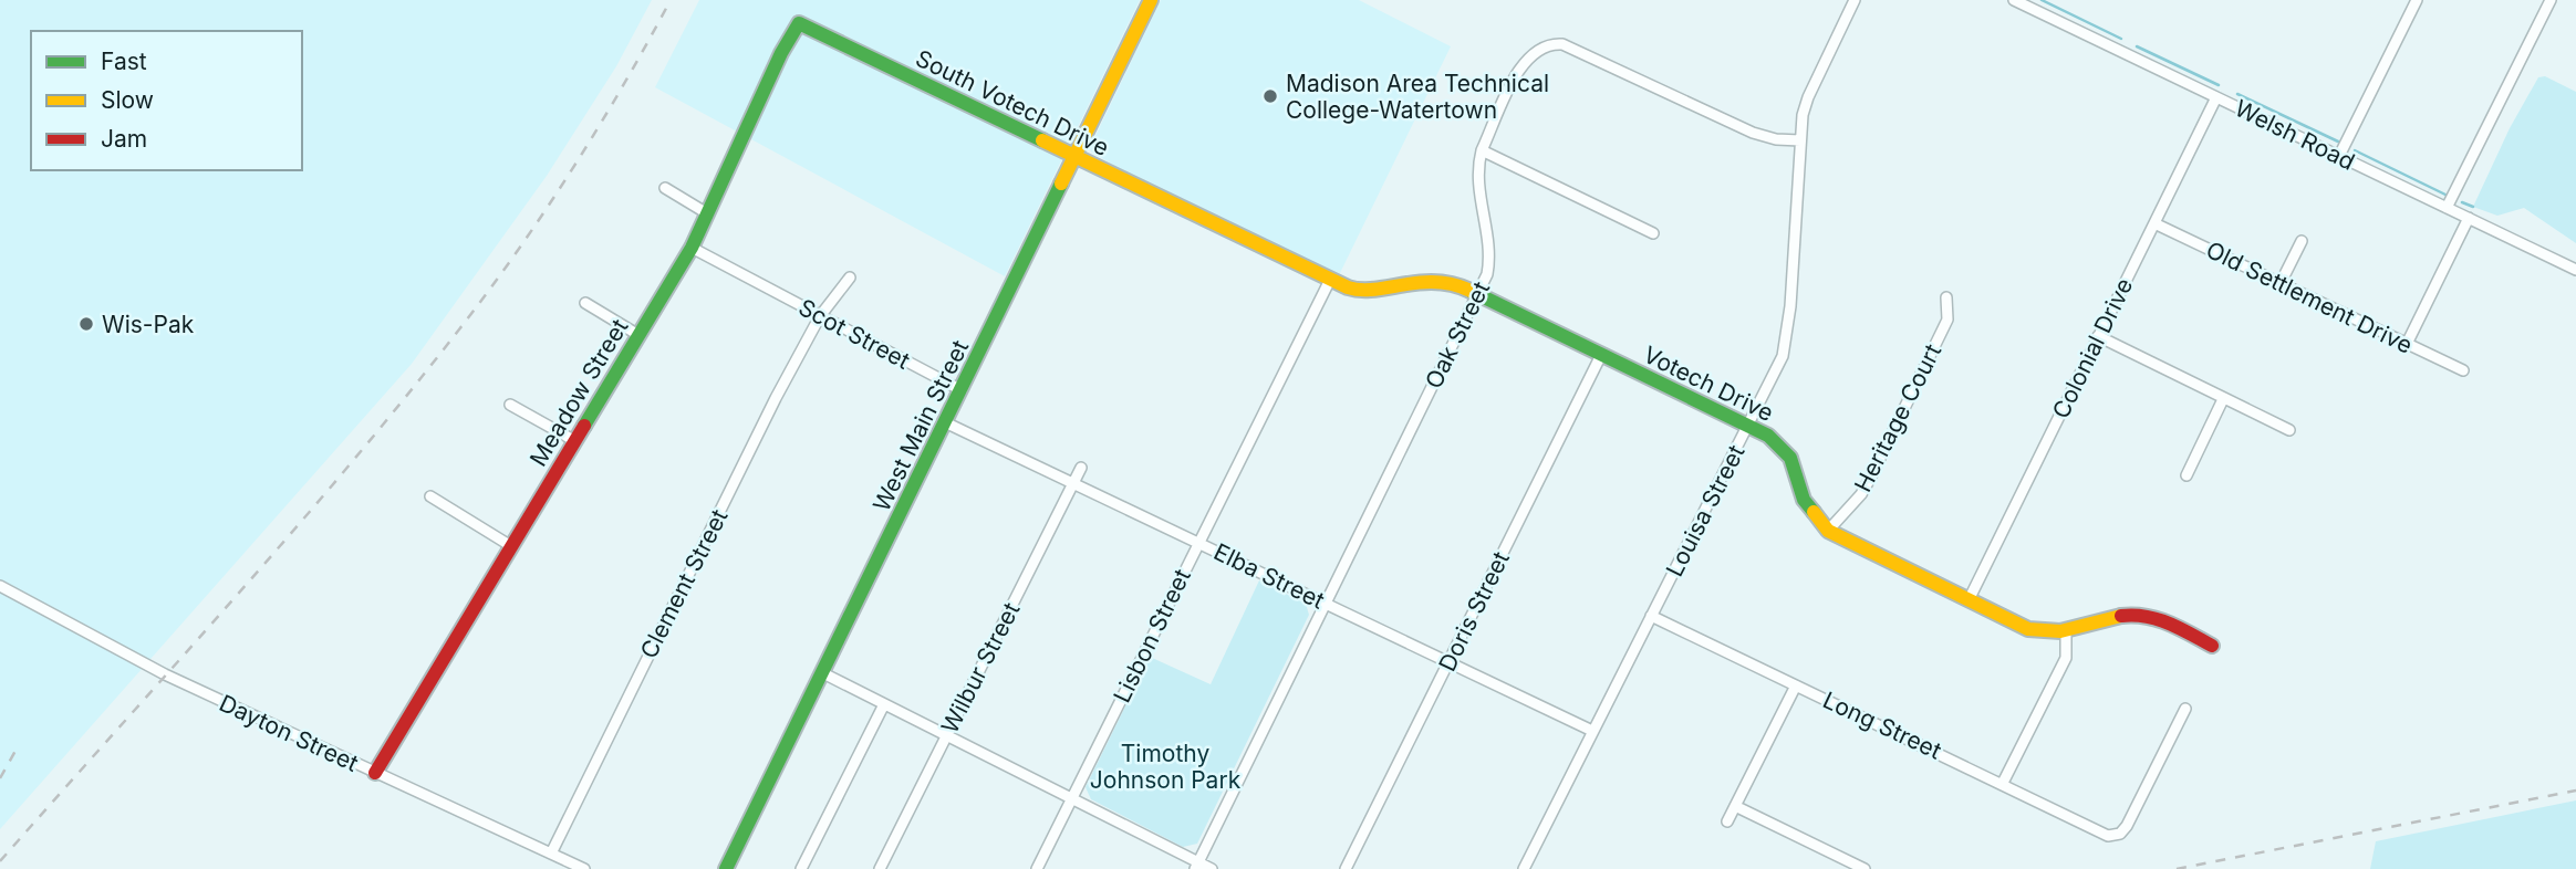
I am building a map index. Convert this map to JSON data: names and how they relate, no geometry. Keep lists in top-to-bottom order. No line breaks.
{"streets":{"street":["South Votech Drive","Welsh Road","Old Settlement Drive","Scot Street","Oak Street","Colonial Drive","Votech Drive","Meadow Street","Heritage Court","West Main Street","Louisa Street","Elba Street","Clement Street","Doris Street","Lisbon Street","Wilbur Street","Long Street","Dayton Street"]},"crossings":[["South Votech Drive","Votech Drive"],["South Votech Drive","Meadow Street"],["South Votech Drive","West Main Street"],["Welsh Road","Colonial Drive"],["Old Settlement Drive","Colonial Drive"],["Scot Street","Meadow Street"],["Scot Street","West Main Street"],["Scot Street","Clement Street"],["Oak Street","Votech Drive"],["Oak Street","Louisa Street"],["Oak Street","Elba Street"],["Colonial Drive","Votech Drive"],["Votech Drive","Heritage Court"],["Votech Drive","Louisa Street"],["Votech Drive","Doris Street"],["Votech Drive","Lisbon Street"],["Meadow Street","Dayton Street"],["West Main Street","Elba Street"],["Louisa Street","Elba Street"],["Louisa Street","Long Street"],["Elba Street","Doris Street"],["Elba Street","Lisbon Street"],["Elba Street","Wilbur Street"],["Clement Street","Dayton Street"]],"parks":["Timothy Johnson Park"],"places":["Madison Area Technical College-Watertown","Wis-Pak"],"legend":["Fast","Slow","Jam"]}
